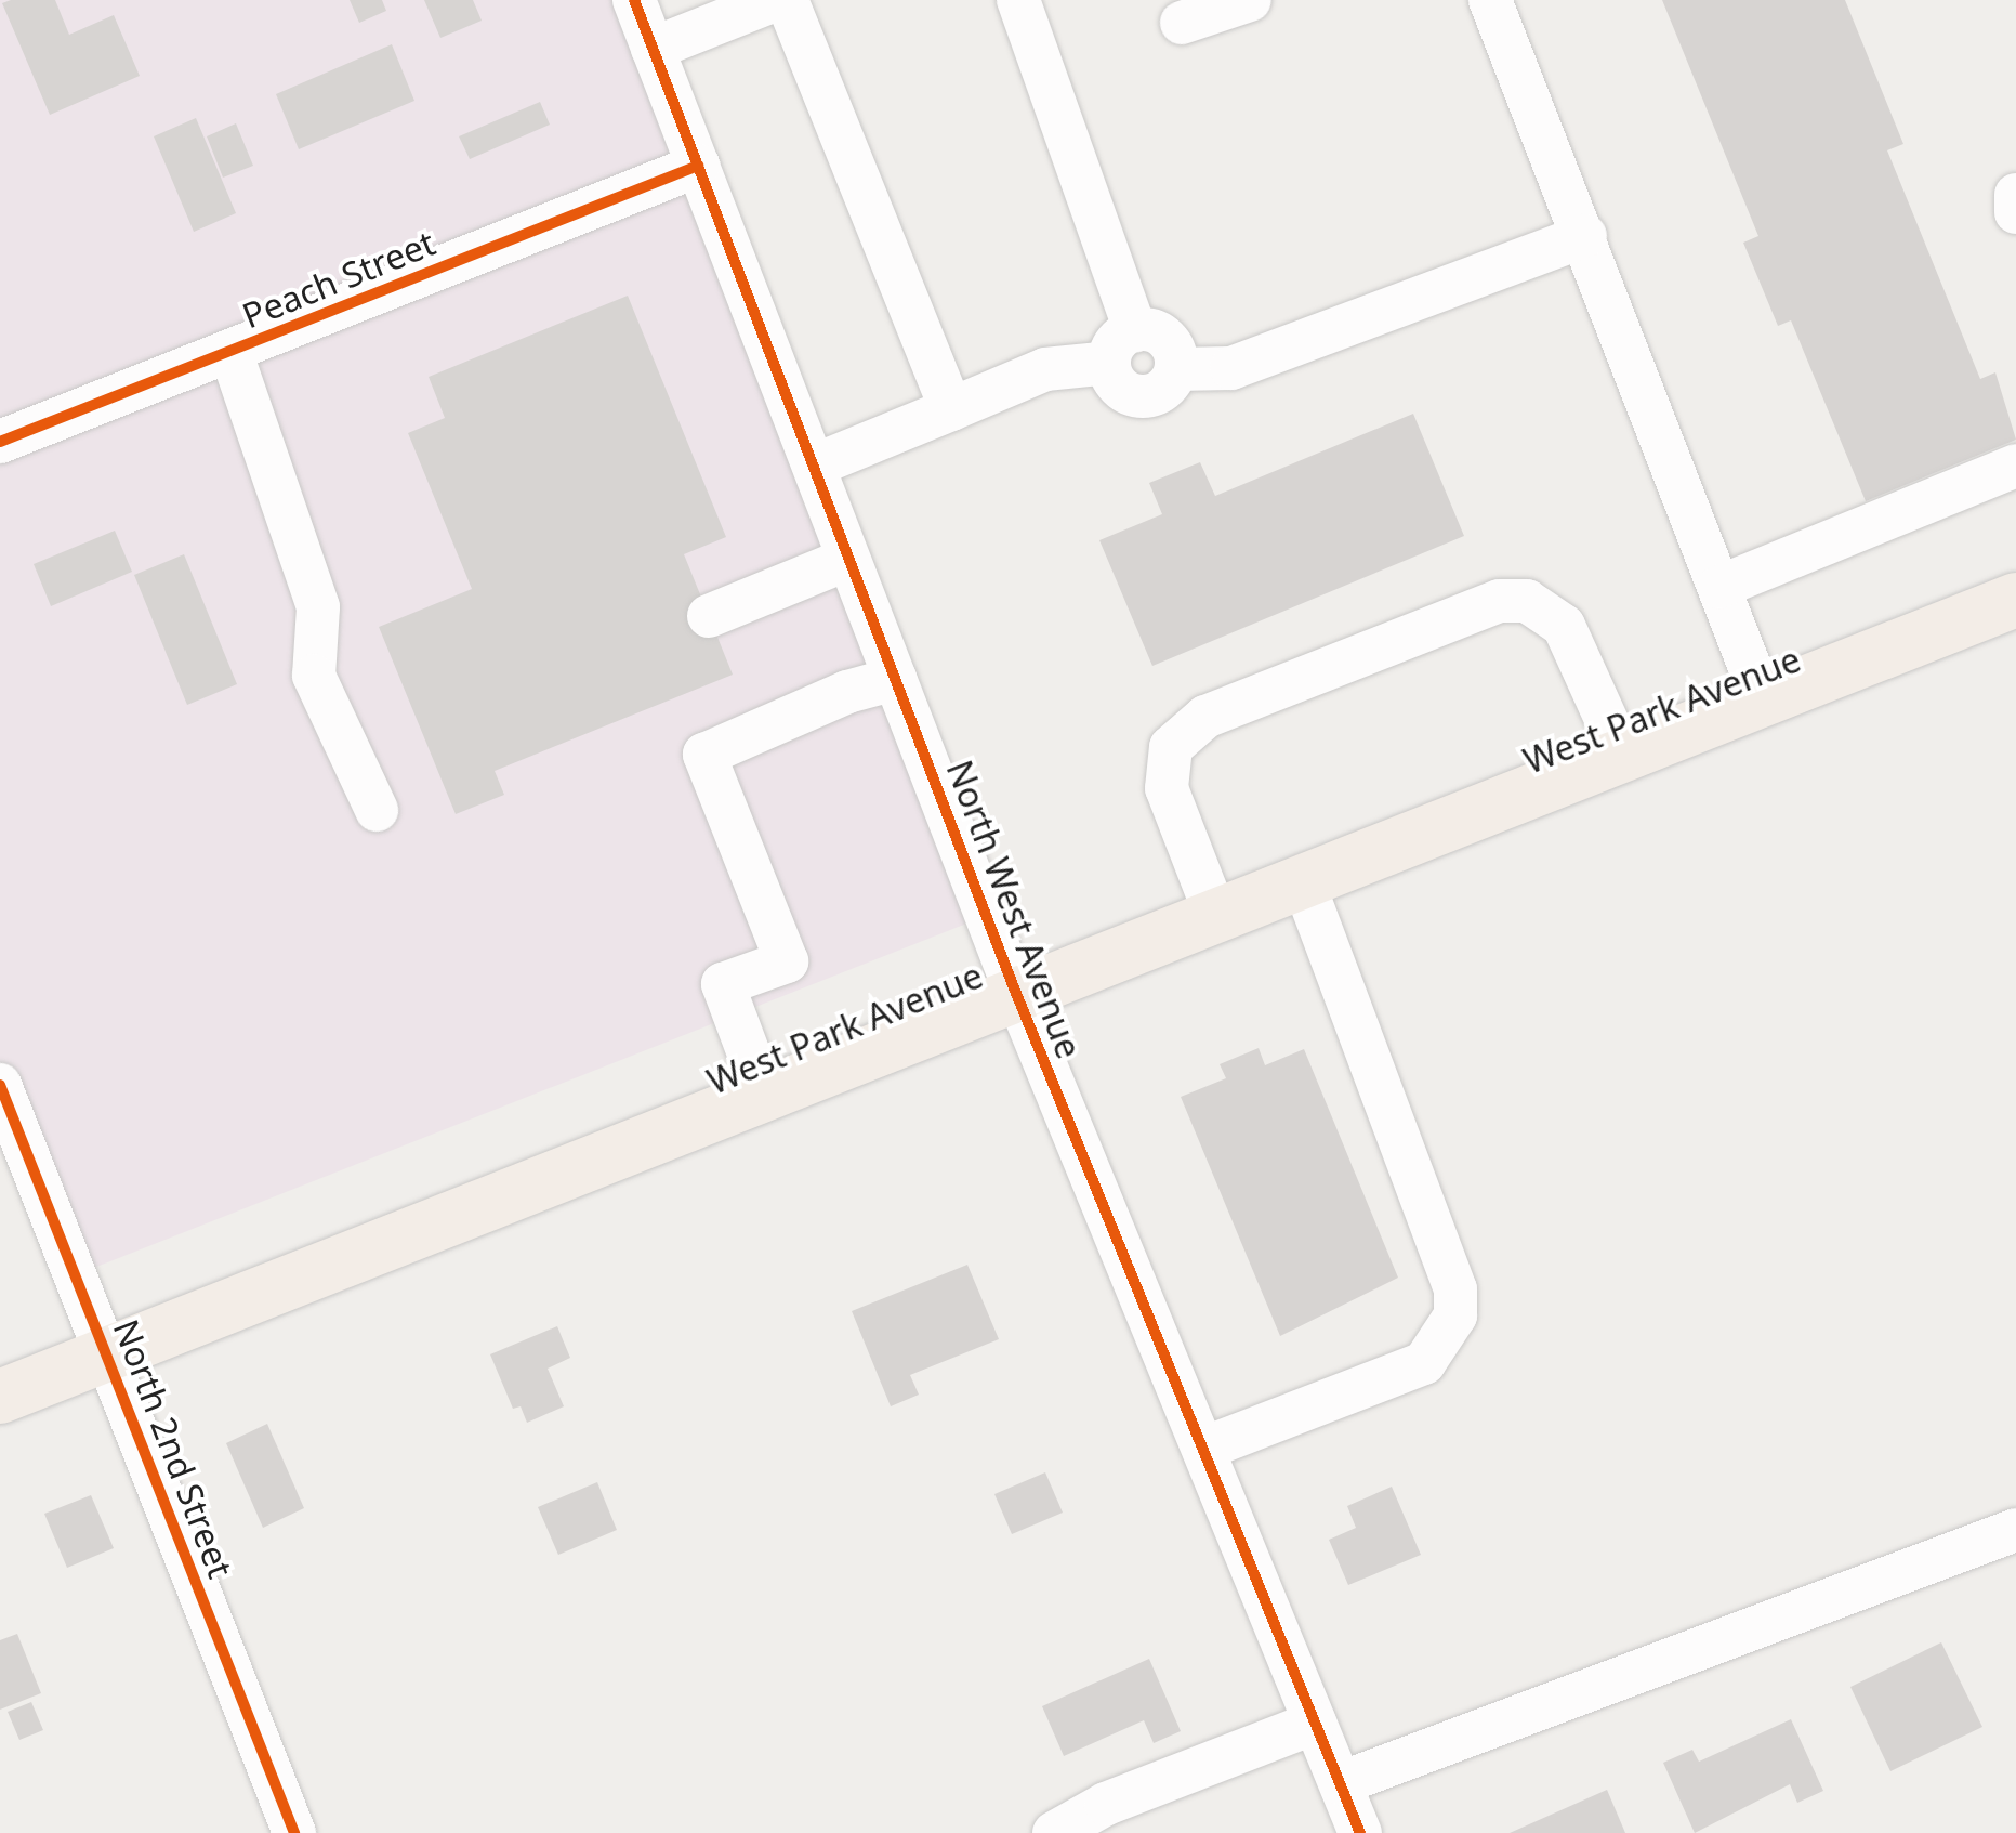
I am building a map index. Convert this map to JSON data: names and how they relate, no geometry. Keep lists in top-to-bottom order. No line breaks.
{"streets":{"main road":["West Park Avenue"],"street":["Peach Street","North West Avenue","North 2nd Street"]},"crossings":[["Peach Street","North West Avenue"],["West Park Avenue","North West Avenue"],["West Park Avenue","North 2nd Street"]]}
